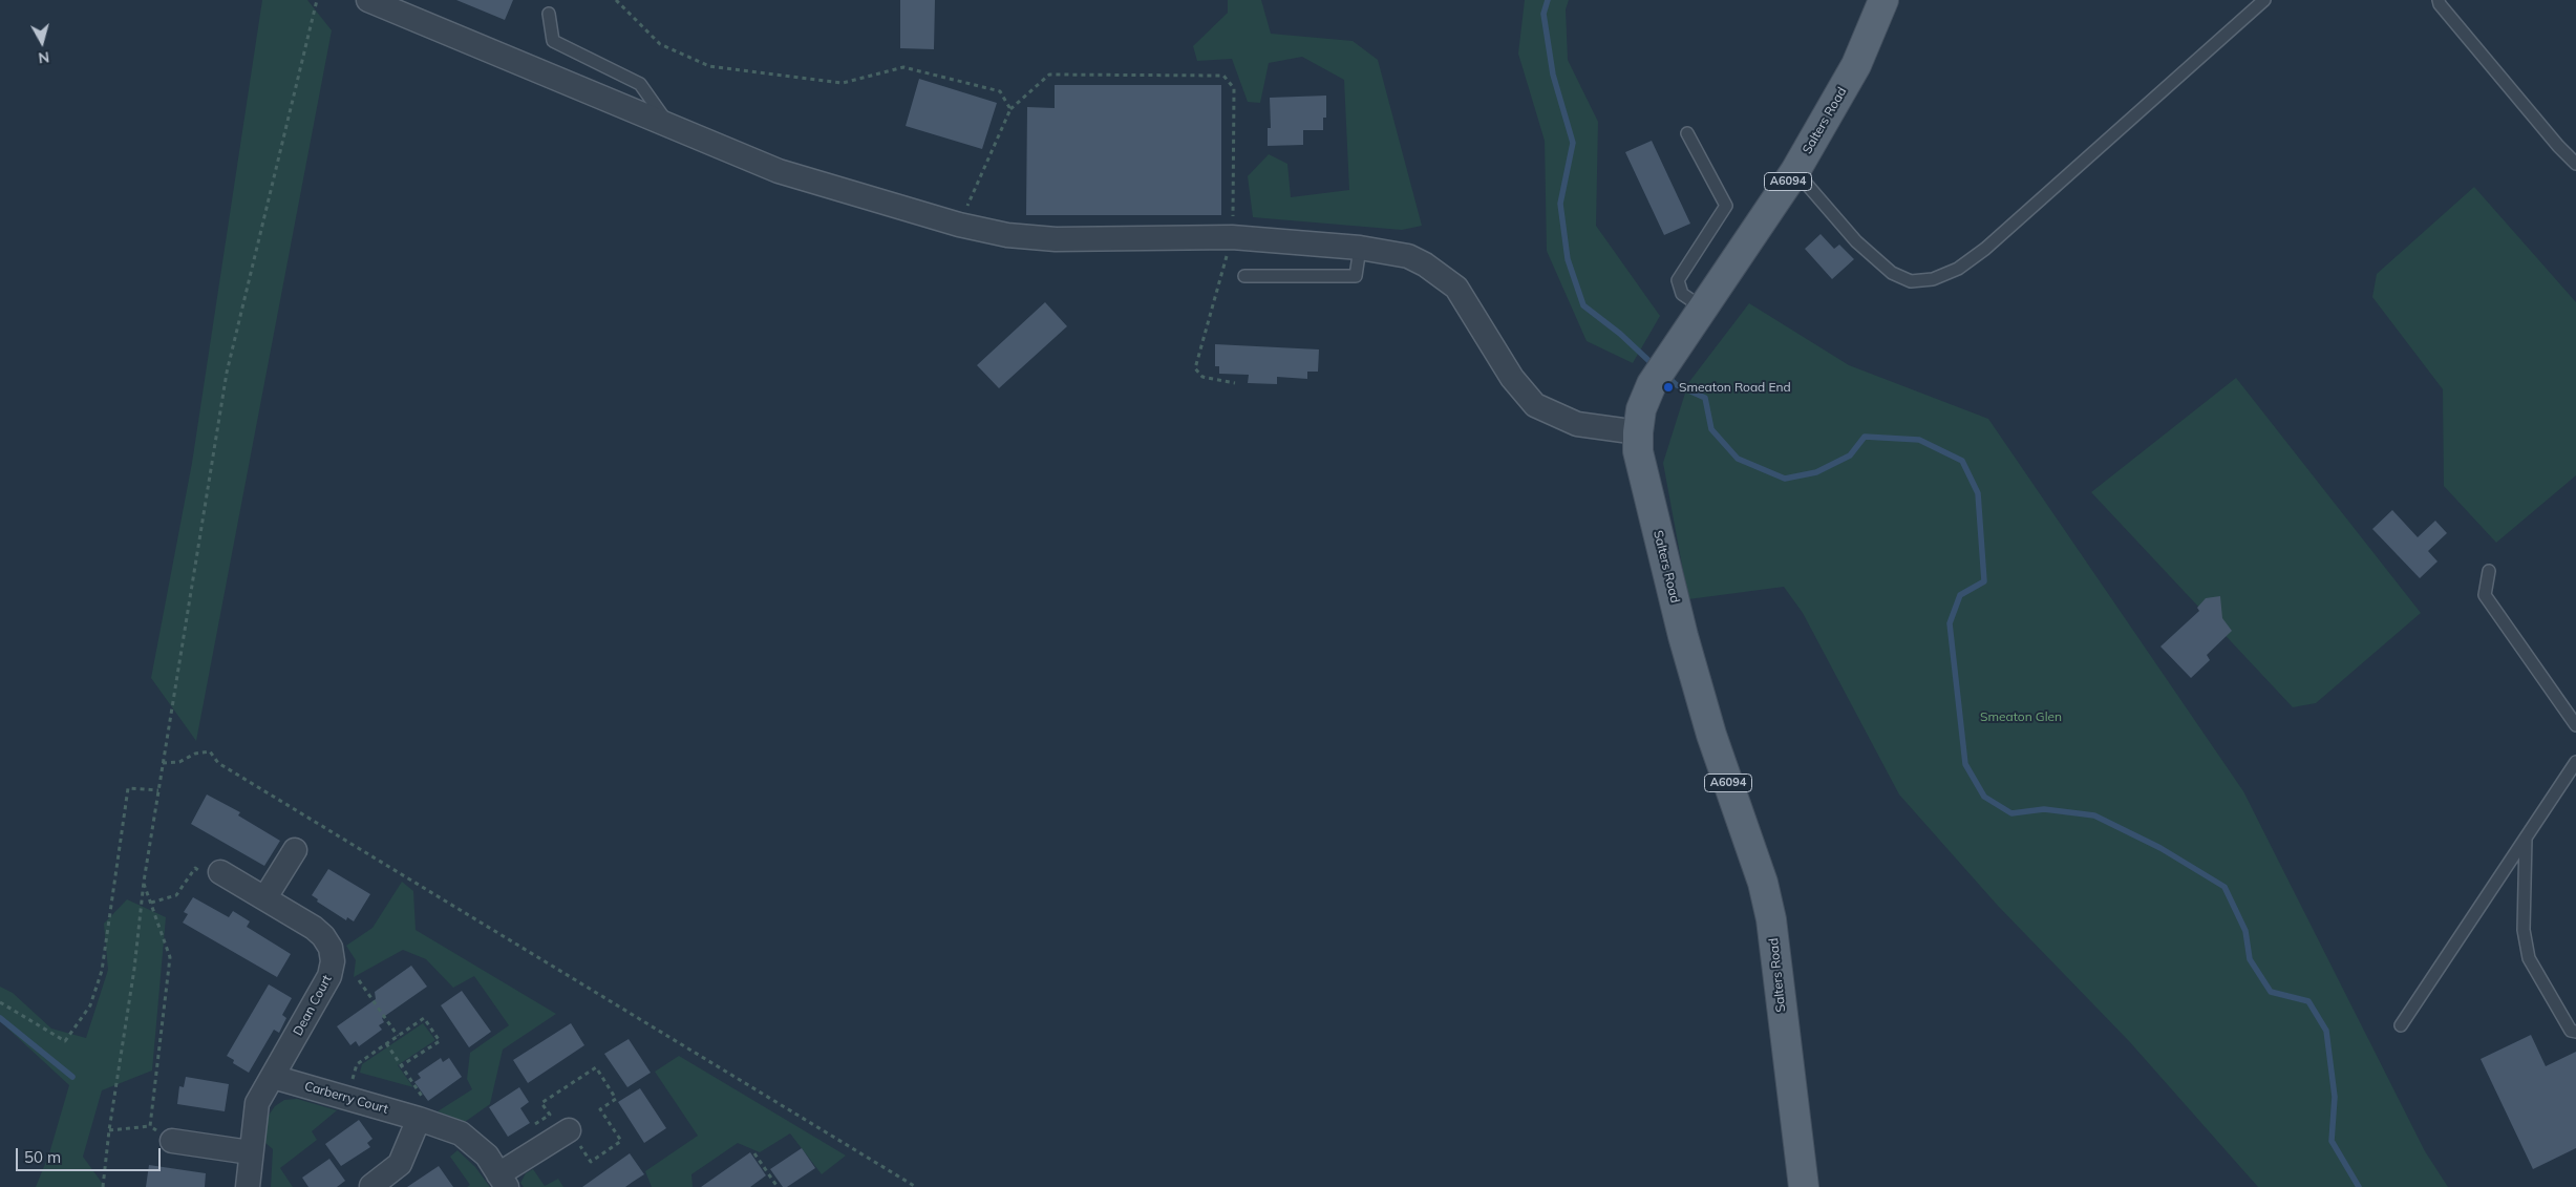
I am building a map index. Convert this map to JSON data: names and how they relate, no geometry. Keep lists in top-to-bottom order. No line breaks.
{"streets":{"main road":["Salters Road","A6094"],"street":["Dean Court","Carberry Court"]},"crossings":[["Dean Court","Carberry Court"]],"parks":["Smeaton Glen"],"places":["Smeaton Road End"],"scale_bar":"50 m","north":"bottom"}
